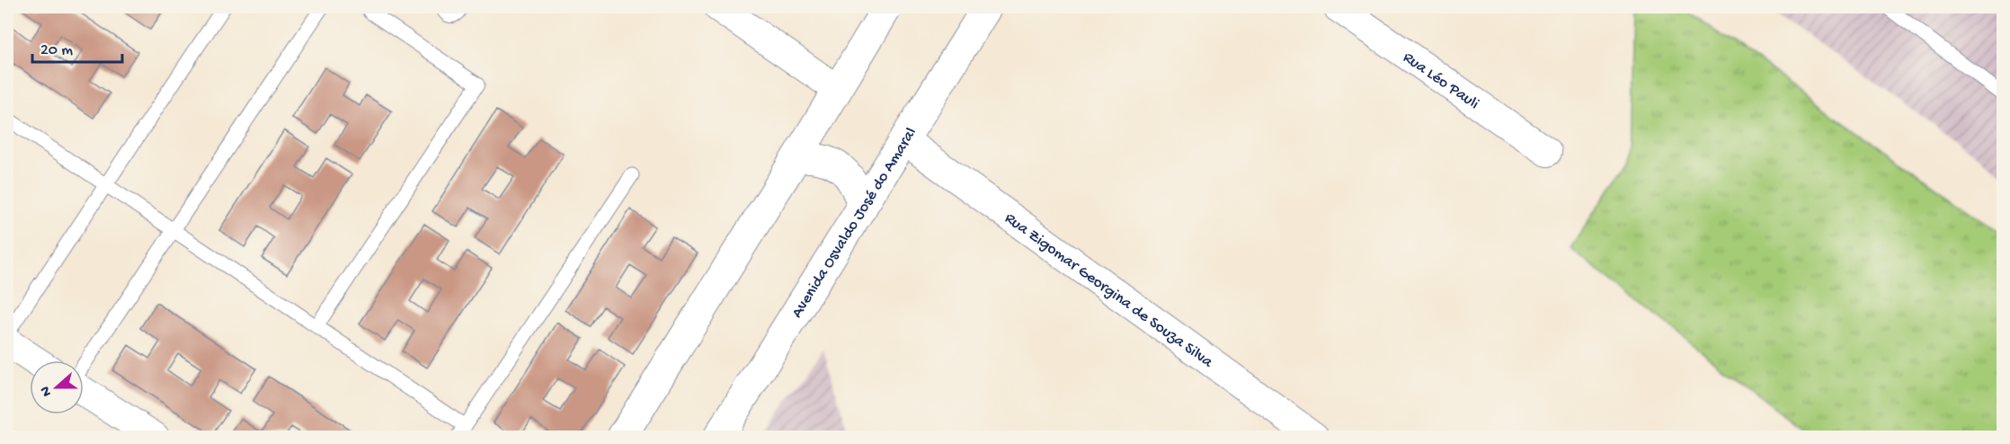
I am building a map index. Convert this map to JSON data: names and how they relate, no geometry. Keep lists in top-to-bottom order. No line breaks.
{"streets":{"main road":["Avenida Osvaldo José do Amaral"],"street":["Rua Léo Pauli","Rua Zigomar Georgina de Souza Silva"]},"crossings":[["Avenida Osvaldo José do Amaral","Rua Zigomar Georgina de Souza Silva"]],"scale_bar":"20 m","north":"left"}
